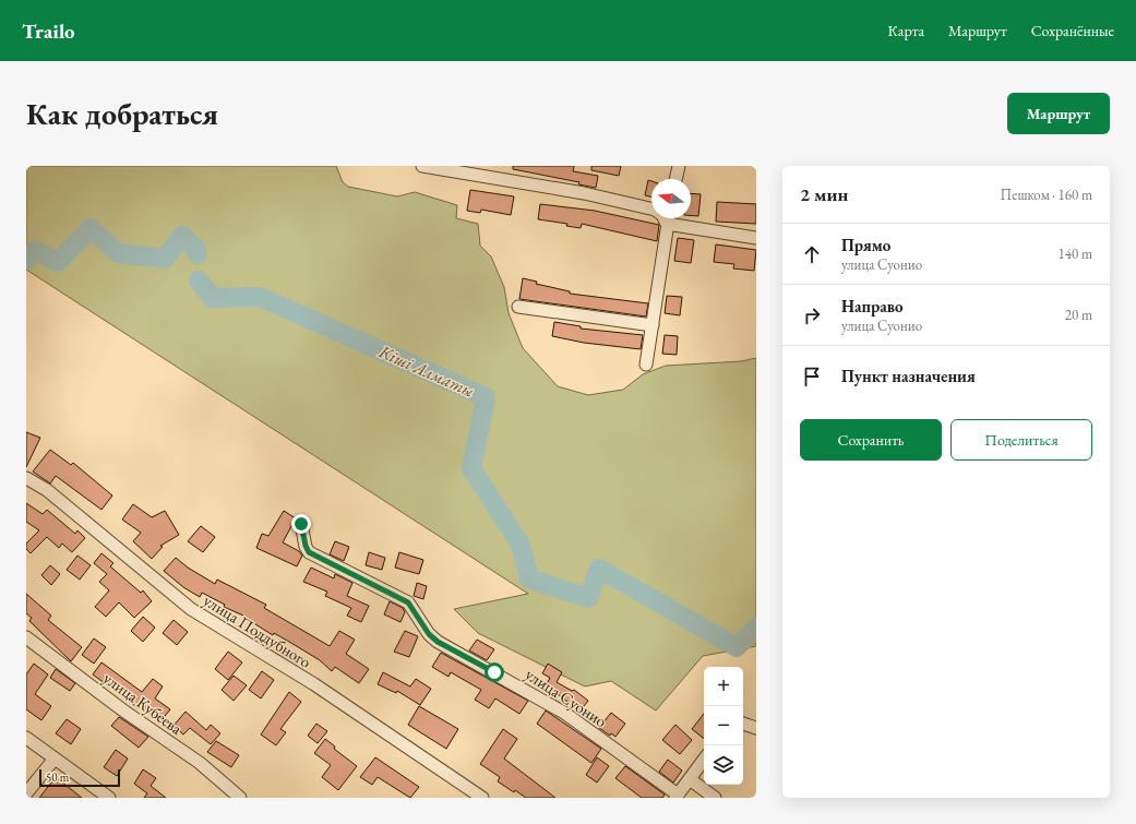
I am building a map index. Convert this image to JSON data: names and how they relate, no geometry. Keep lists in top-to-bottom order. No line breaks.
{"streets":{"street":["улица Поддубного","улица Суонио","улица Кубеева"]},"water":["Кіші Алматы"],"scale_bar":"50 m","north":"left","page":{"header":"Trailo","nav":["Карта","Маршрут","Сохранённые"],"buttons":["Маршрут",["Сохранить","Поделиться"]],"title":"Как добраться","heading":["2 мин","Пешком · 160 m"],"list":[["Прямо","улица Суонио","140 m"],["Направо","улица Суонио","20 m"],"Пункт назначения"],"map_buttons":["+","−"],"scale":"50 m"}}
